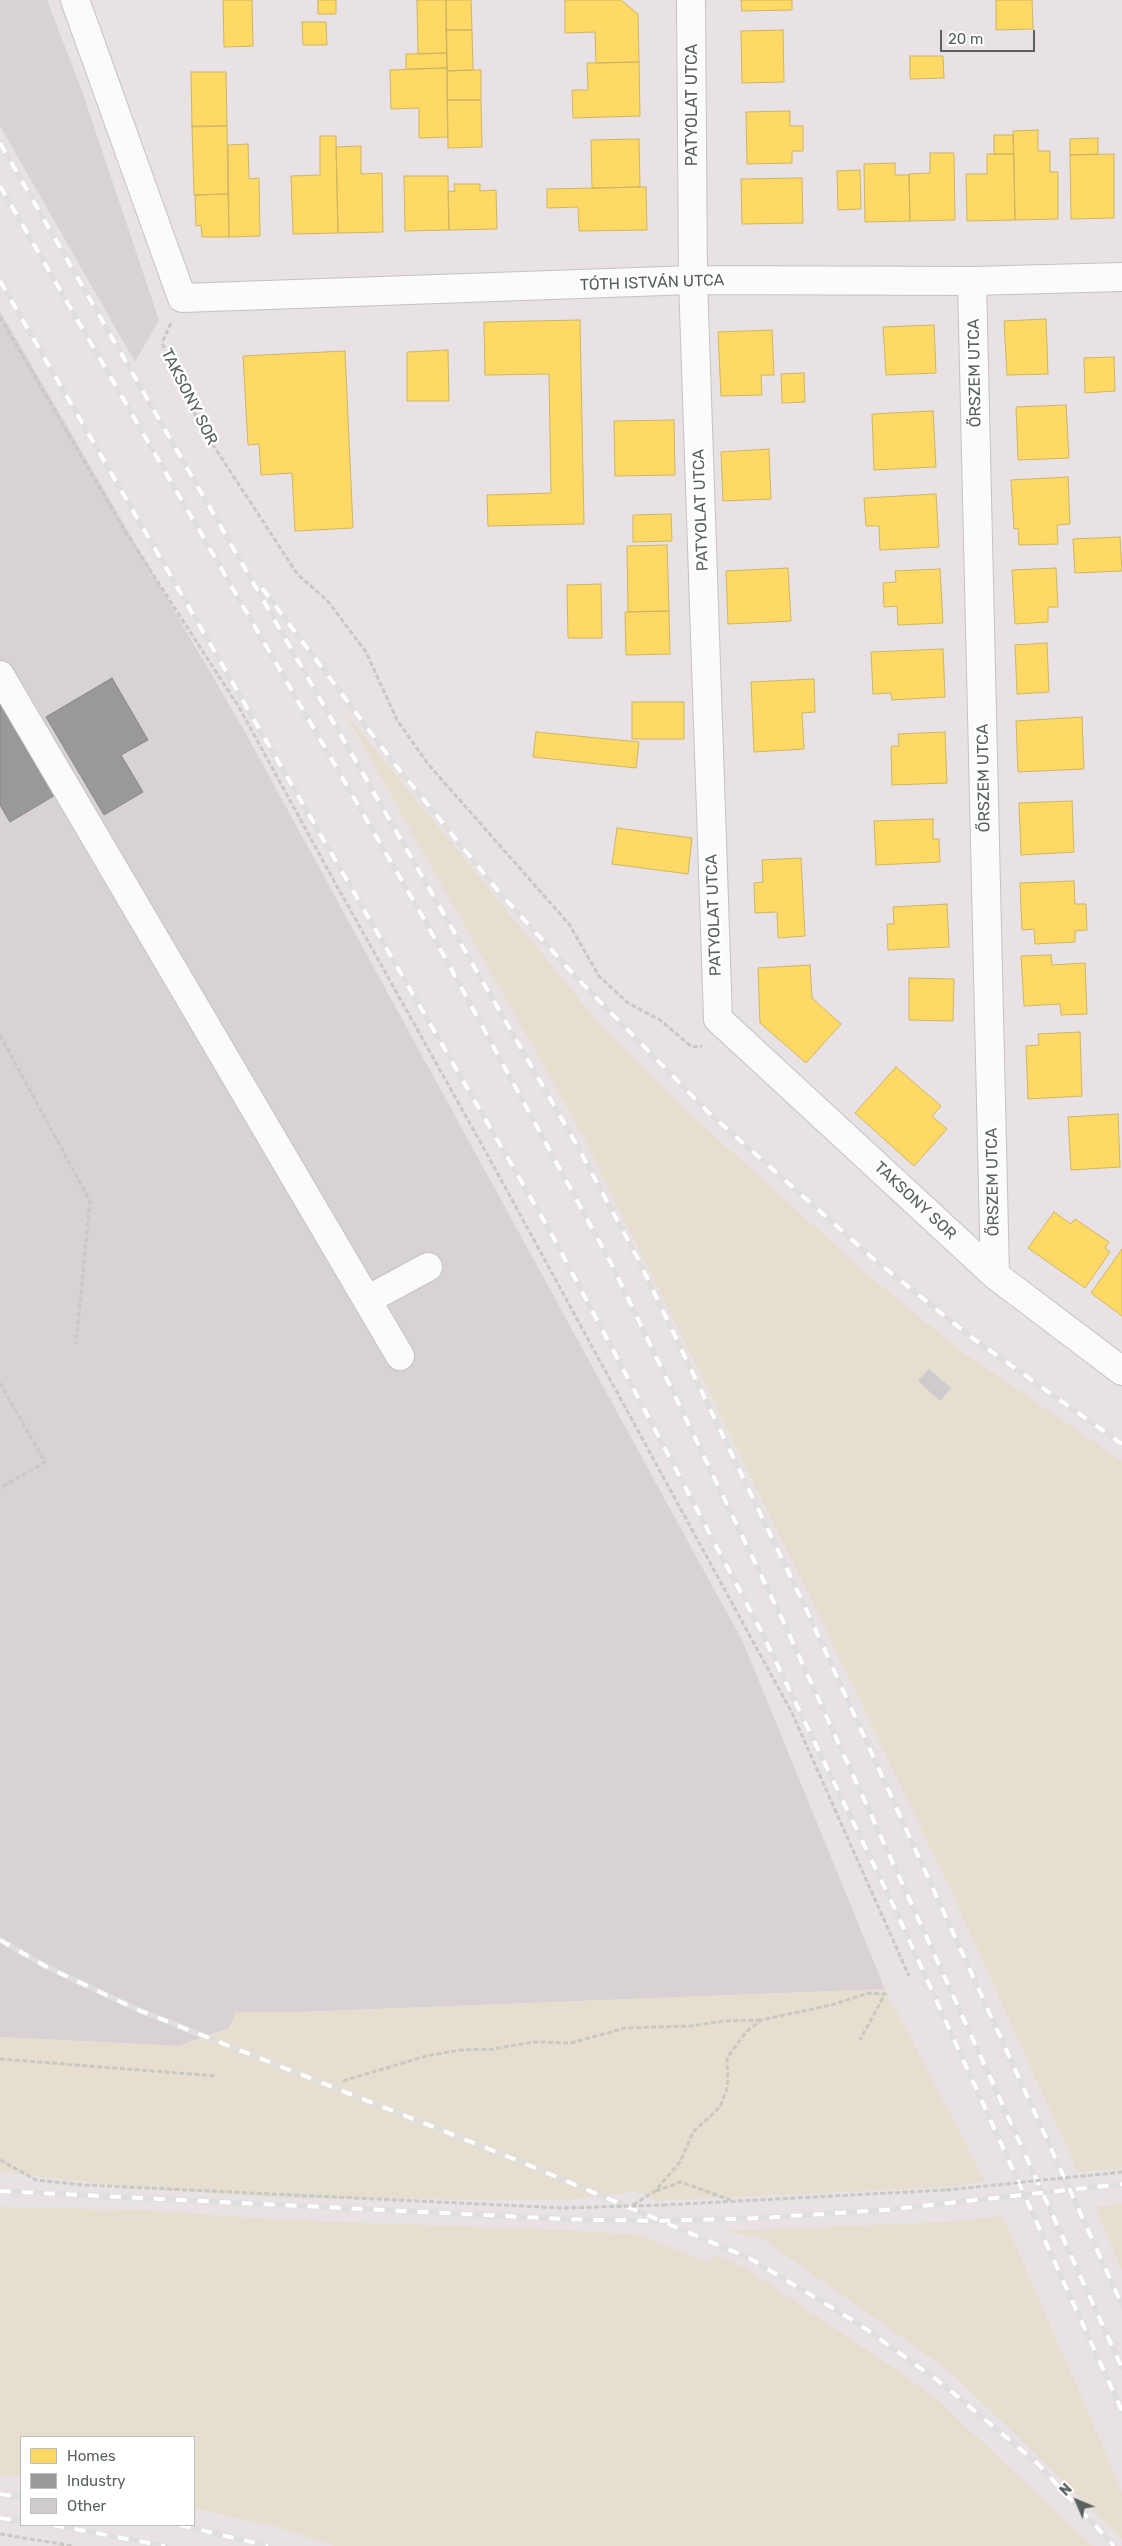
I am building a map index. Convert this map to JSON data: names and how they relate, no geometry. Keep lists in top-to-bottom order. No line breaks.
{"streets":{"street":["PATYOLAT UTCA","TÓTH ISTVÁN UTCA","ŐRSZEM UTCA","TAKSONY SOR"]},"crossings":[["PATYOLAT UTCA","TÓTH ISTVÁN UTCA"],["PATYOLAT UTCA","TAKSONY SOR"],["TÓTH ISTVÁN UTCA","ŐRSZEM UTCA"],["TÓTH ISTVÁN UTCA","TAKSONY SOR"],["ŐRSZEM UTCA","TAKSONY SOR"]],"legend":["Homes","Industry","Other"],"scale_bar":"20 m","north":"top left"}
